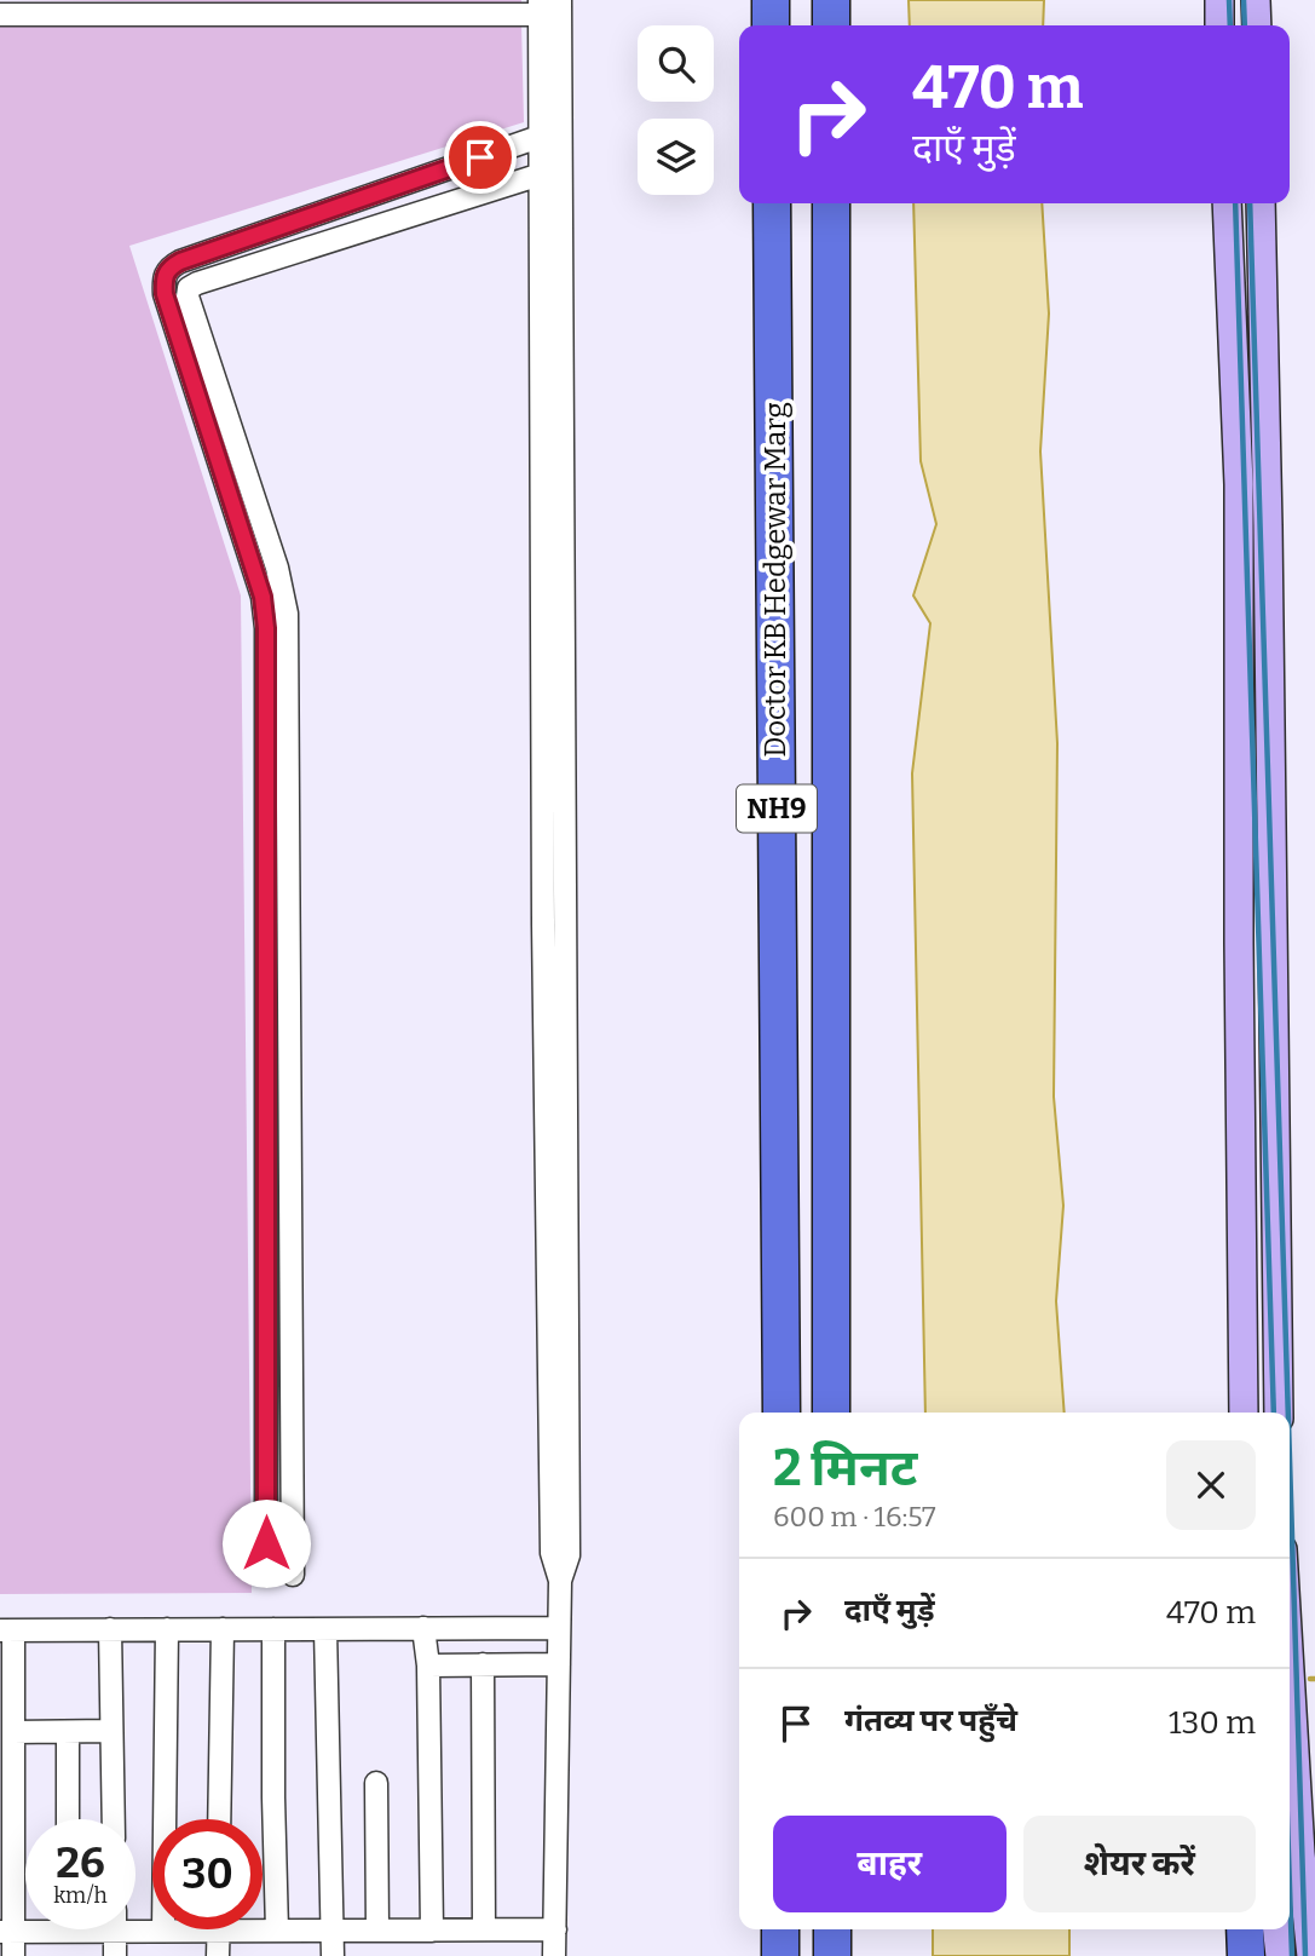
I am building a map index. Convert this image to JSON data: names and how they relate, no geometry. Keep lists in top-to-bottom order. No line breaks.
{"streets":{"highway":["Doctor KB Hedgewar Marg","NH9"]},"page":{"turn":["470 m","दाएँ मुड़ें"],"heading":["2 मिनट","600 m · 16:57"],"list":[{"name":"दाएँ मुड़ें","value":"470 m"},{"name":"गंतव्य पर पहुँचे","value":"130 m"}],"buttons":["बाहर","शेयर करें"],"speed":"26 km/h","limit":"30"}}
